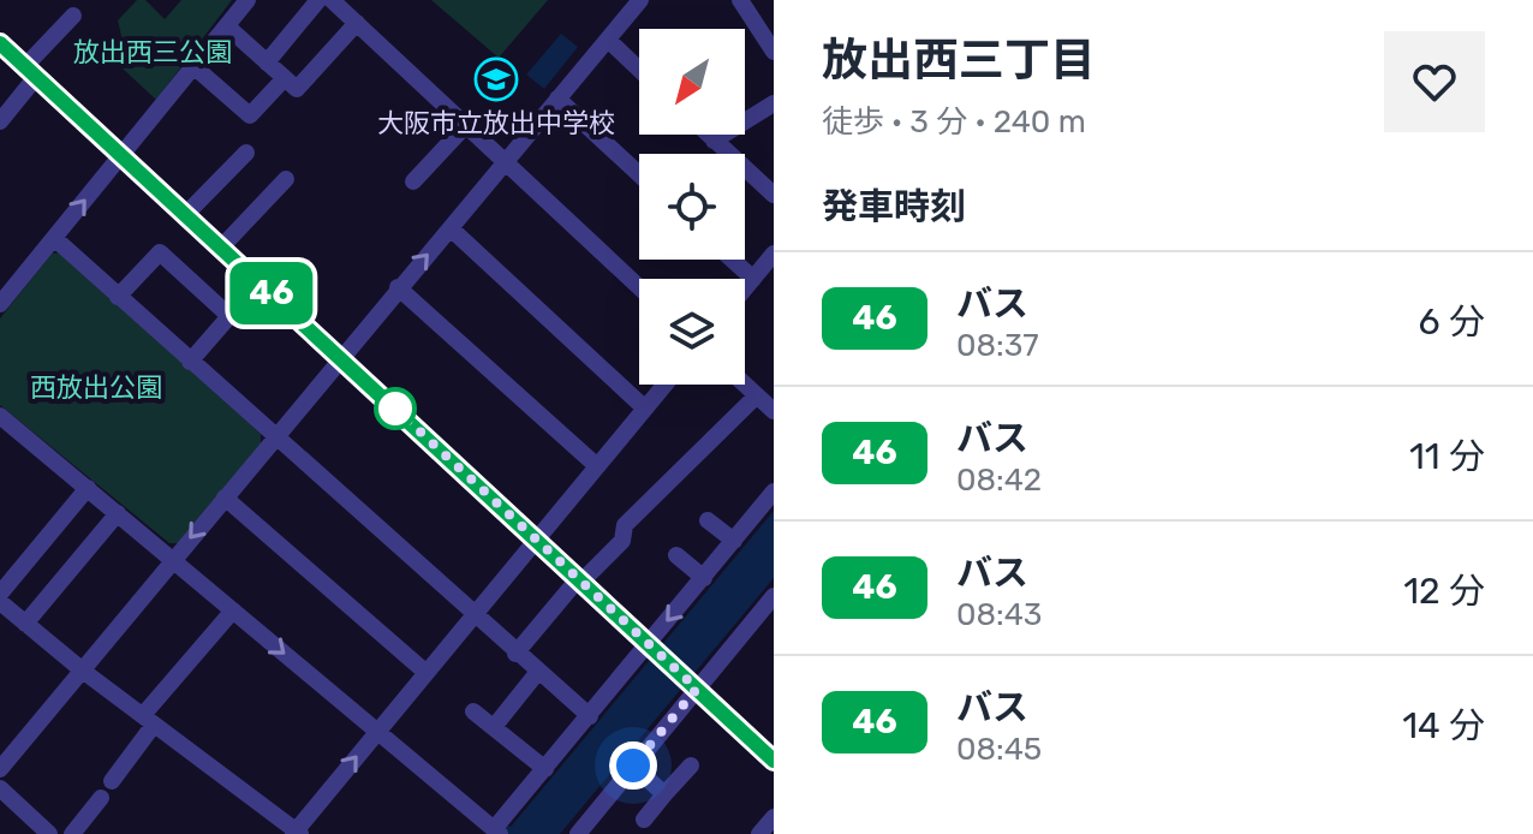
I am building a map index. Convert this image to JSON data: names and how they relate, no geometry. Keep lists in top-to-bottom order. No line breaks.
{"parks":["放出西三公園","西放出公園"],"places":{"school or university":["大阪市立放出中学校"]},"lines":["bus line 46"],"north":"bottom left","page":{"on_map":"46","heading":[["放出西三丁目","徒歩 · 3 分 · 240 m"],"発車時刻"],"list":[{"mark":"46","name":"バス","note":"08:37","value":"6 分"},{"mark":"46","name":"バス","note":"08:42","value":"11 分"},{"mark":"46","name":"バス","note":"08:43","value":"12 分"},{"mark":"46","name":"バス","note":"08:45","value":"14 分"}]}}
